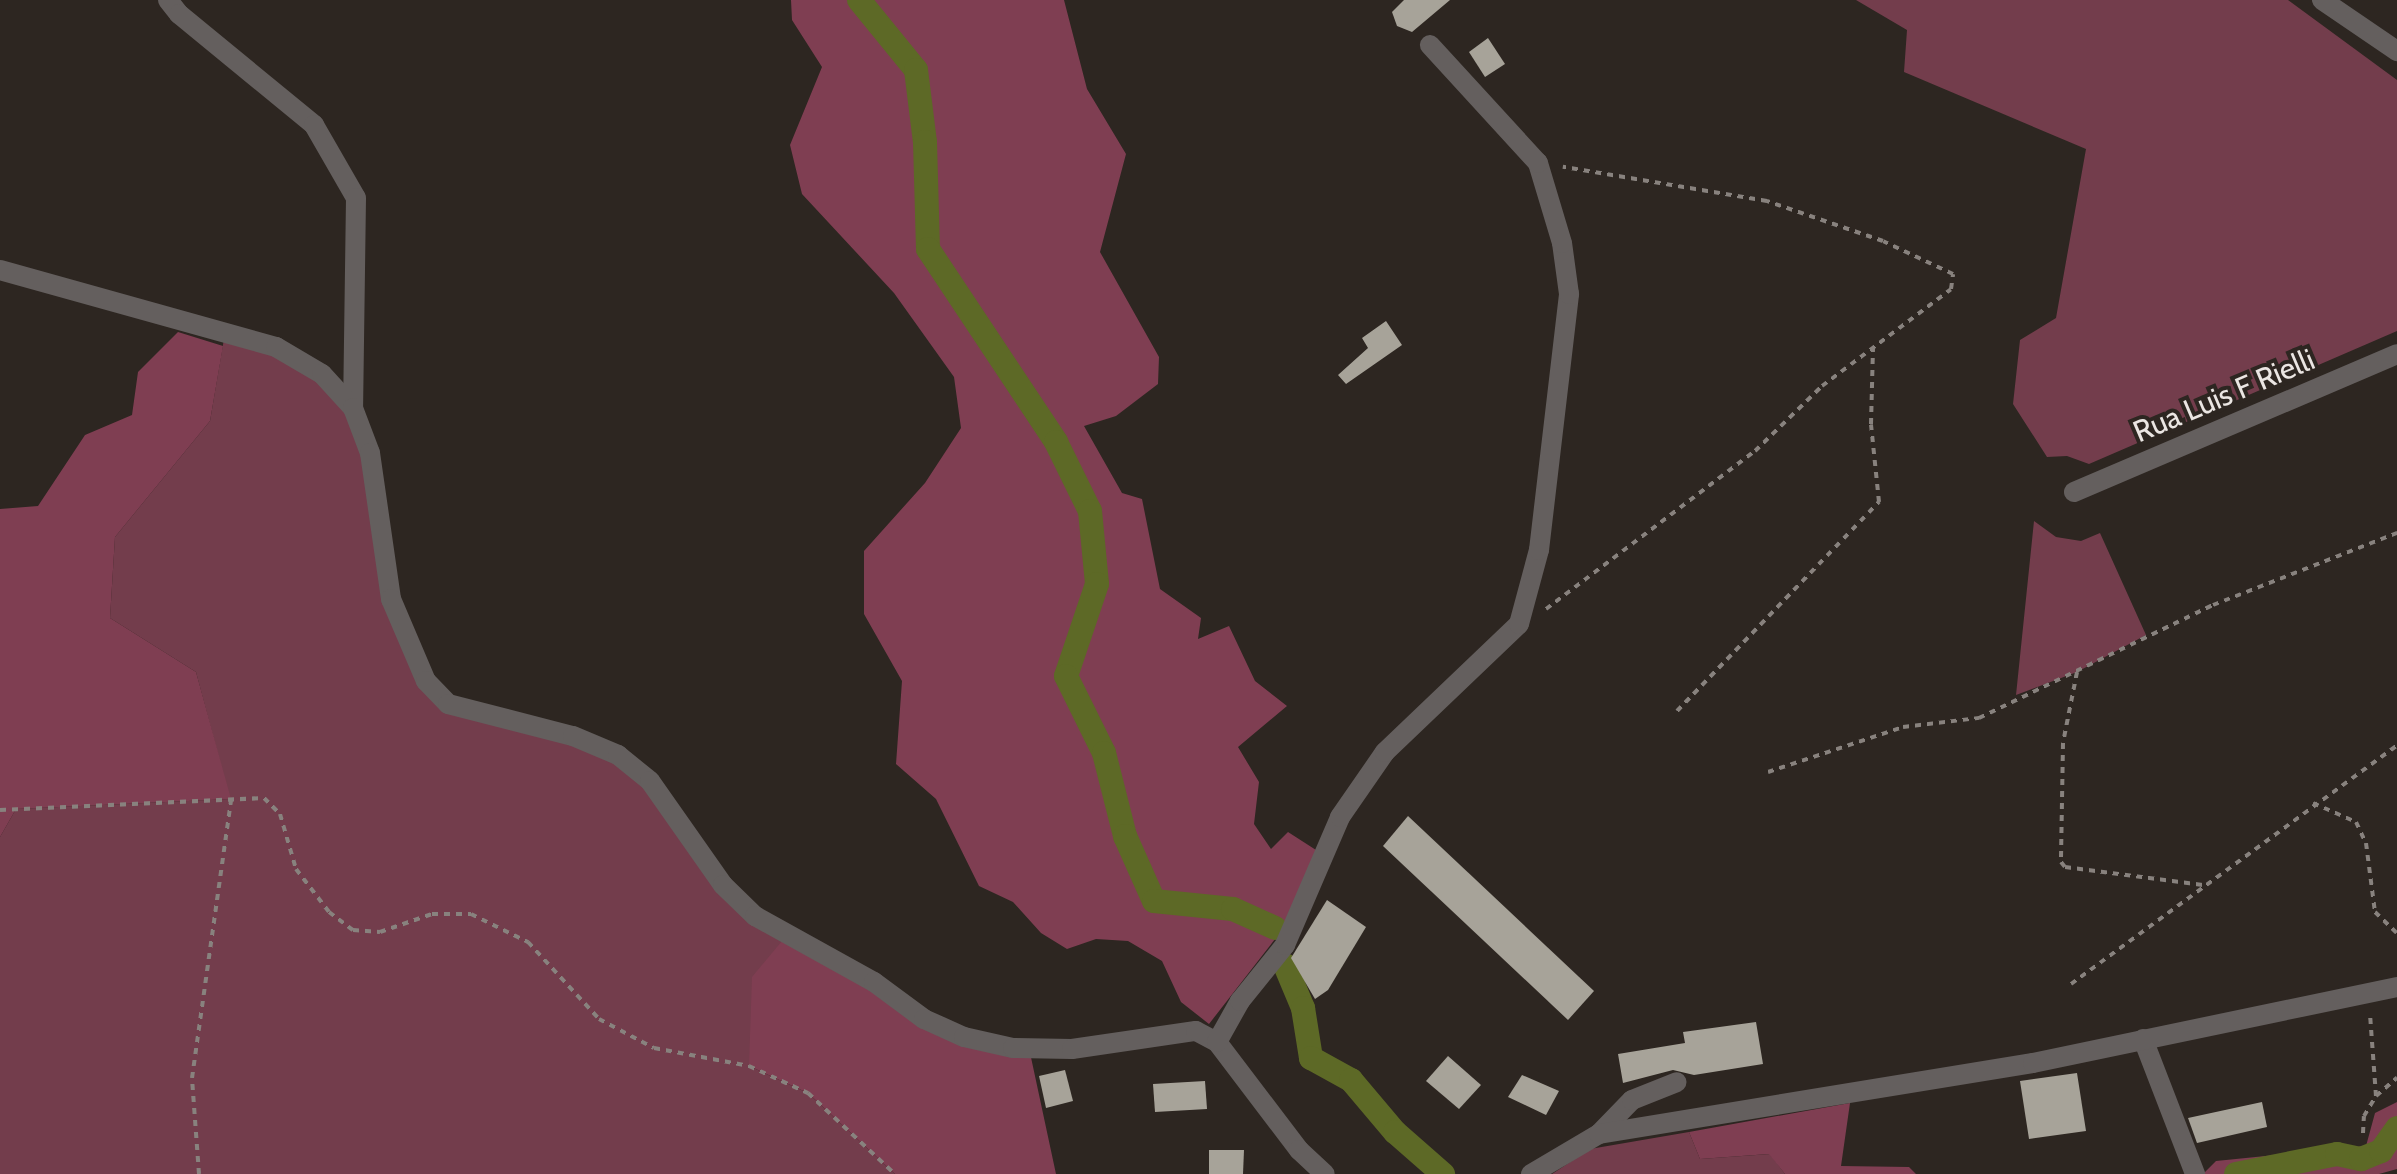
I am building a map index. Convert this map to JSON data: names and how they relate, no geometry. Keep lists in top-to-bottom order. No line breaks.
{"streets":{"street":["Rua Luis F Rielli"]}}
